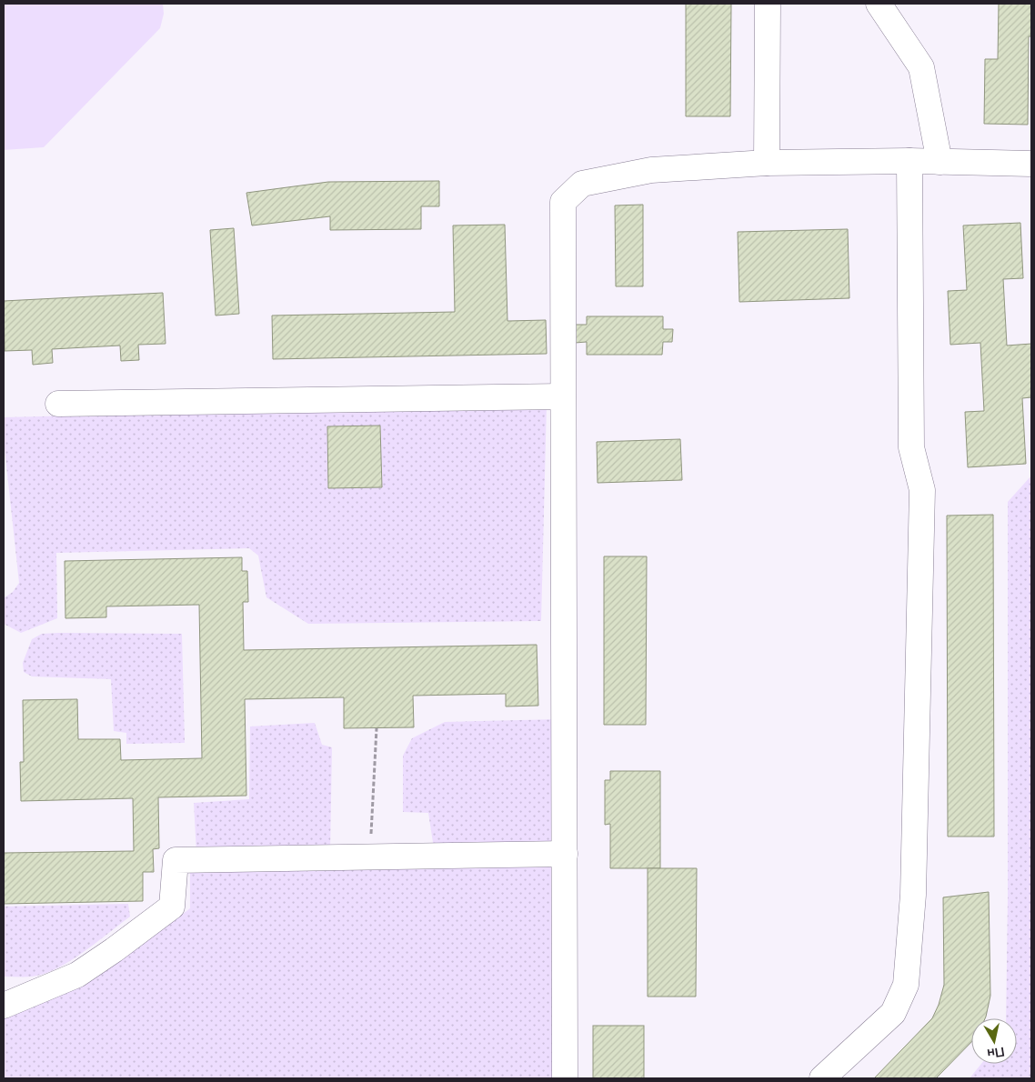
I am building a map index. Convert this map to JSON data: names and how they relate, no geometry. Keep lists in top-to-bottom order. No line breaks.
{"north":"bottom"}
